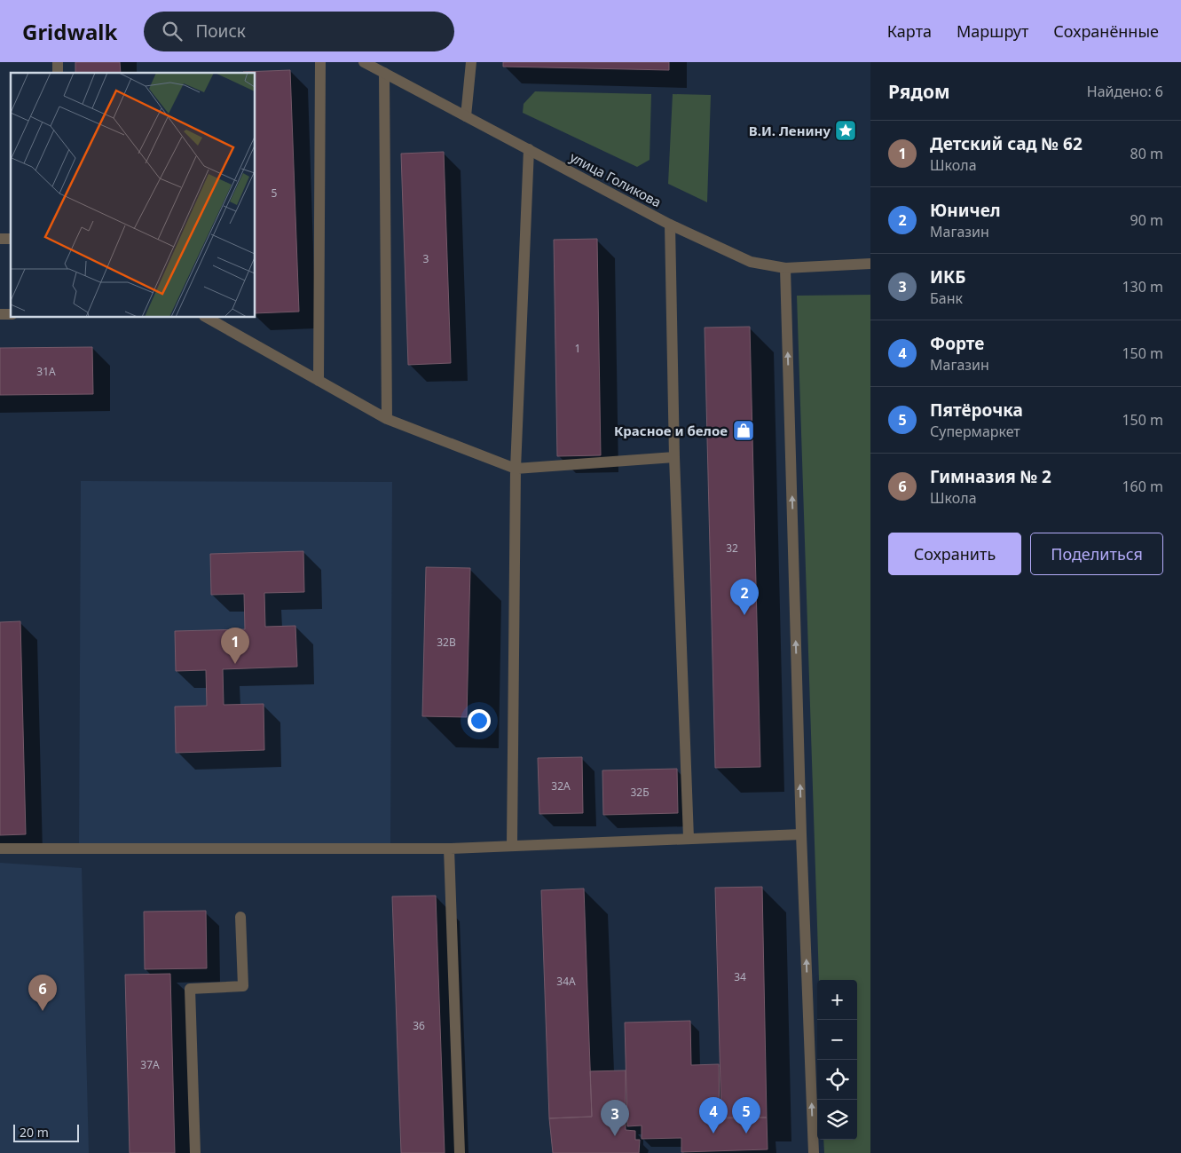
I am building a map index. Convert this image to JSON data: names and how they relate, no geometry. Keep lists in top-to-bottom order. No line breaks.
{"streets":{"street":["улица Голикова"]},"places":{"place":["В.И. Ленину"],"shop":["Красное и белое"]},"house_numbers":["5","3","1","31А","32","32В","32А","32Б","34","34А","36","37А"],"scale_bar":"20 m","page":{"header":"Gridwalk","search":"Поиск","nav":["Карта","Маршрут","Сохранённые"],"heading":["Рядом","Найдено: 6"],"list":[{"mark":"1","name":"Детский сад № 62","note":"Школа","value":"80 m"},{"mark":"2","name":"Юничел","note":"Магазин","value":"90 m"},{"mark":"3","name":"ИКБ","note":"Банк","value":"130 m"},{"mark":"4","name":"Форте","note":"Магазин","value":"150 m"},{"mark":"5","name":"Пятёрочка","note":"Супермаркет","value":"150 m"},{"mark":"6","name":"Гимназия № 2","note":"Школа","value":"160 m"}],"buttons":["Сохранить","Поделиться"],"pins":["2","1","6","4","5","3"],"map_buttons":["+","−"],"scale":"20 m"}}
